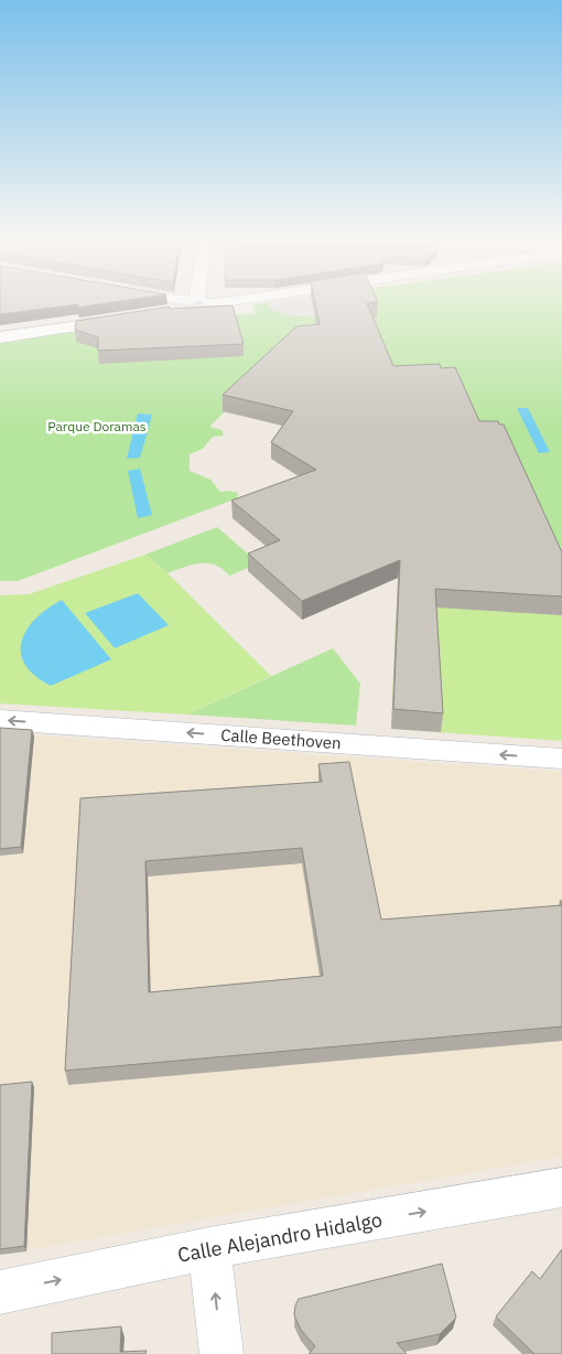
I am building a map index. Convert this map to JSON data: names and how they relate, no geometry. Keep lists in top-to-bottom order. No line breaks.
{"streets":{"street":["Calle Beethoven","Calle Alejandro Hidalgo"]},"one_way":["Calle Beethoven","Calle Alejandro Hidalgo"],"parks":["Parque Doramas"]}
